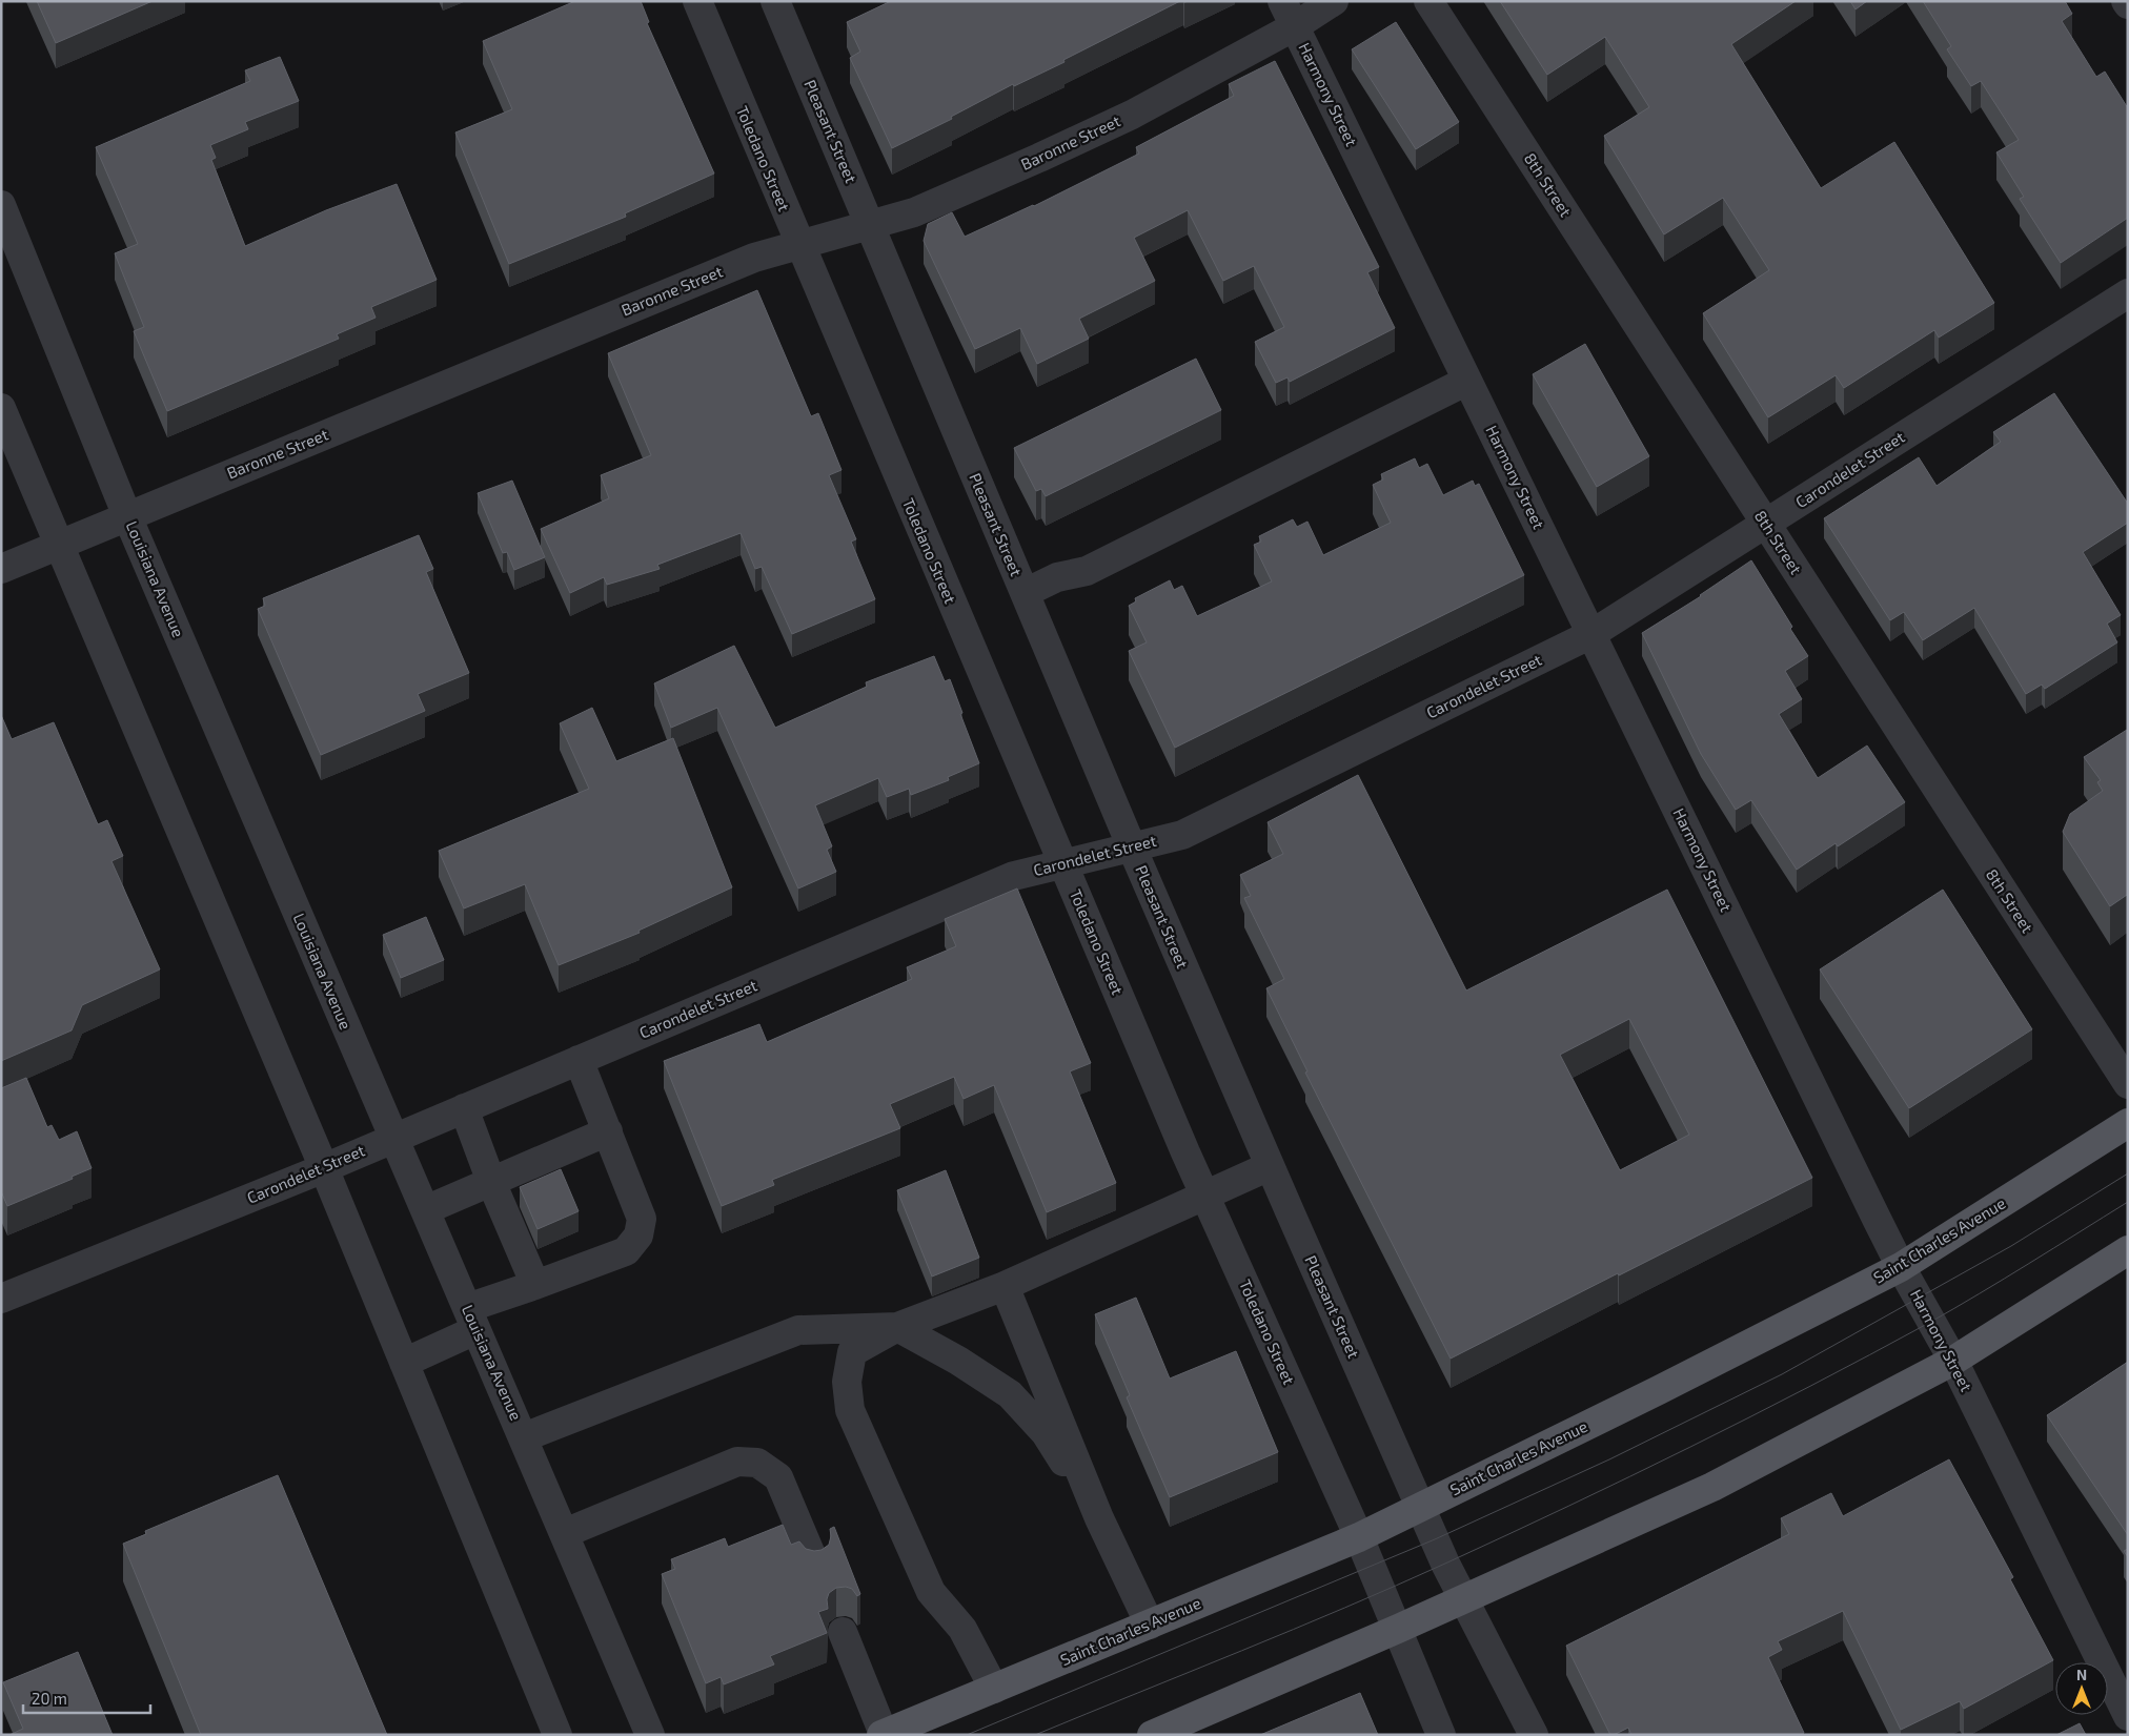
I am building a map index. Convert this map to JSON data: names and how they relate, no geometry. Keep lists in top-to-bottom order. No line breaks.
{"streets":{"main road":["Saint Charles Avenue"],"street":["Harmony Street","Pleasant Street","Baronne Street","Toledano Street","8th Street","Carondelet Street","Louisiana Avenue"]},"crossings":[["Harmony Street","Baronne Street"],["Harmony Street","Carondelet Street"],["Harmony Street","Saint Charles Avenue"],["Pleasant Street","Baronne Street"],["Pleasant Street","Carondelet Street"],["Pleasant Street","Saint Charles Avenue"],["Baronne Street","Toledano Street"],["Baronne Street","Louisiana Avenue"],["Toledano Street","Carondelet Street"],["Toledano Street","Saint Charles Avenue"],["8th Street","Carondelet Street"],["Carondelet Street","Louisiana Avenue"]],"scale_bar":"20 m","north":"top"}
